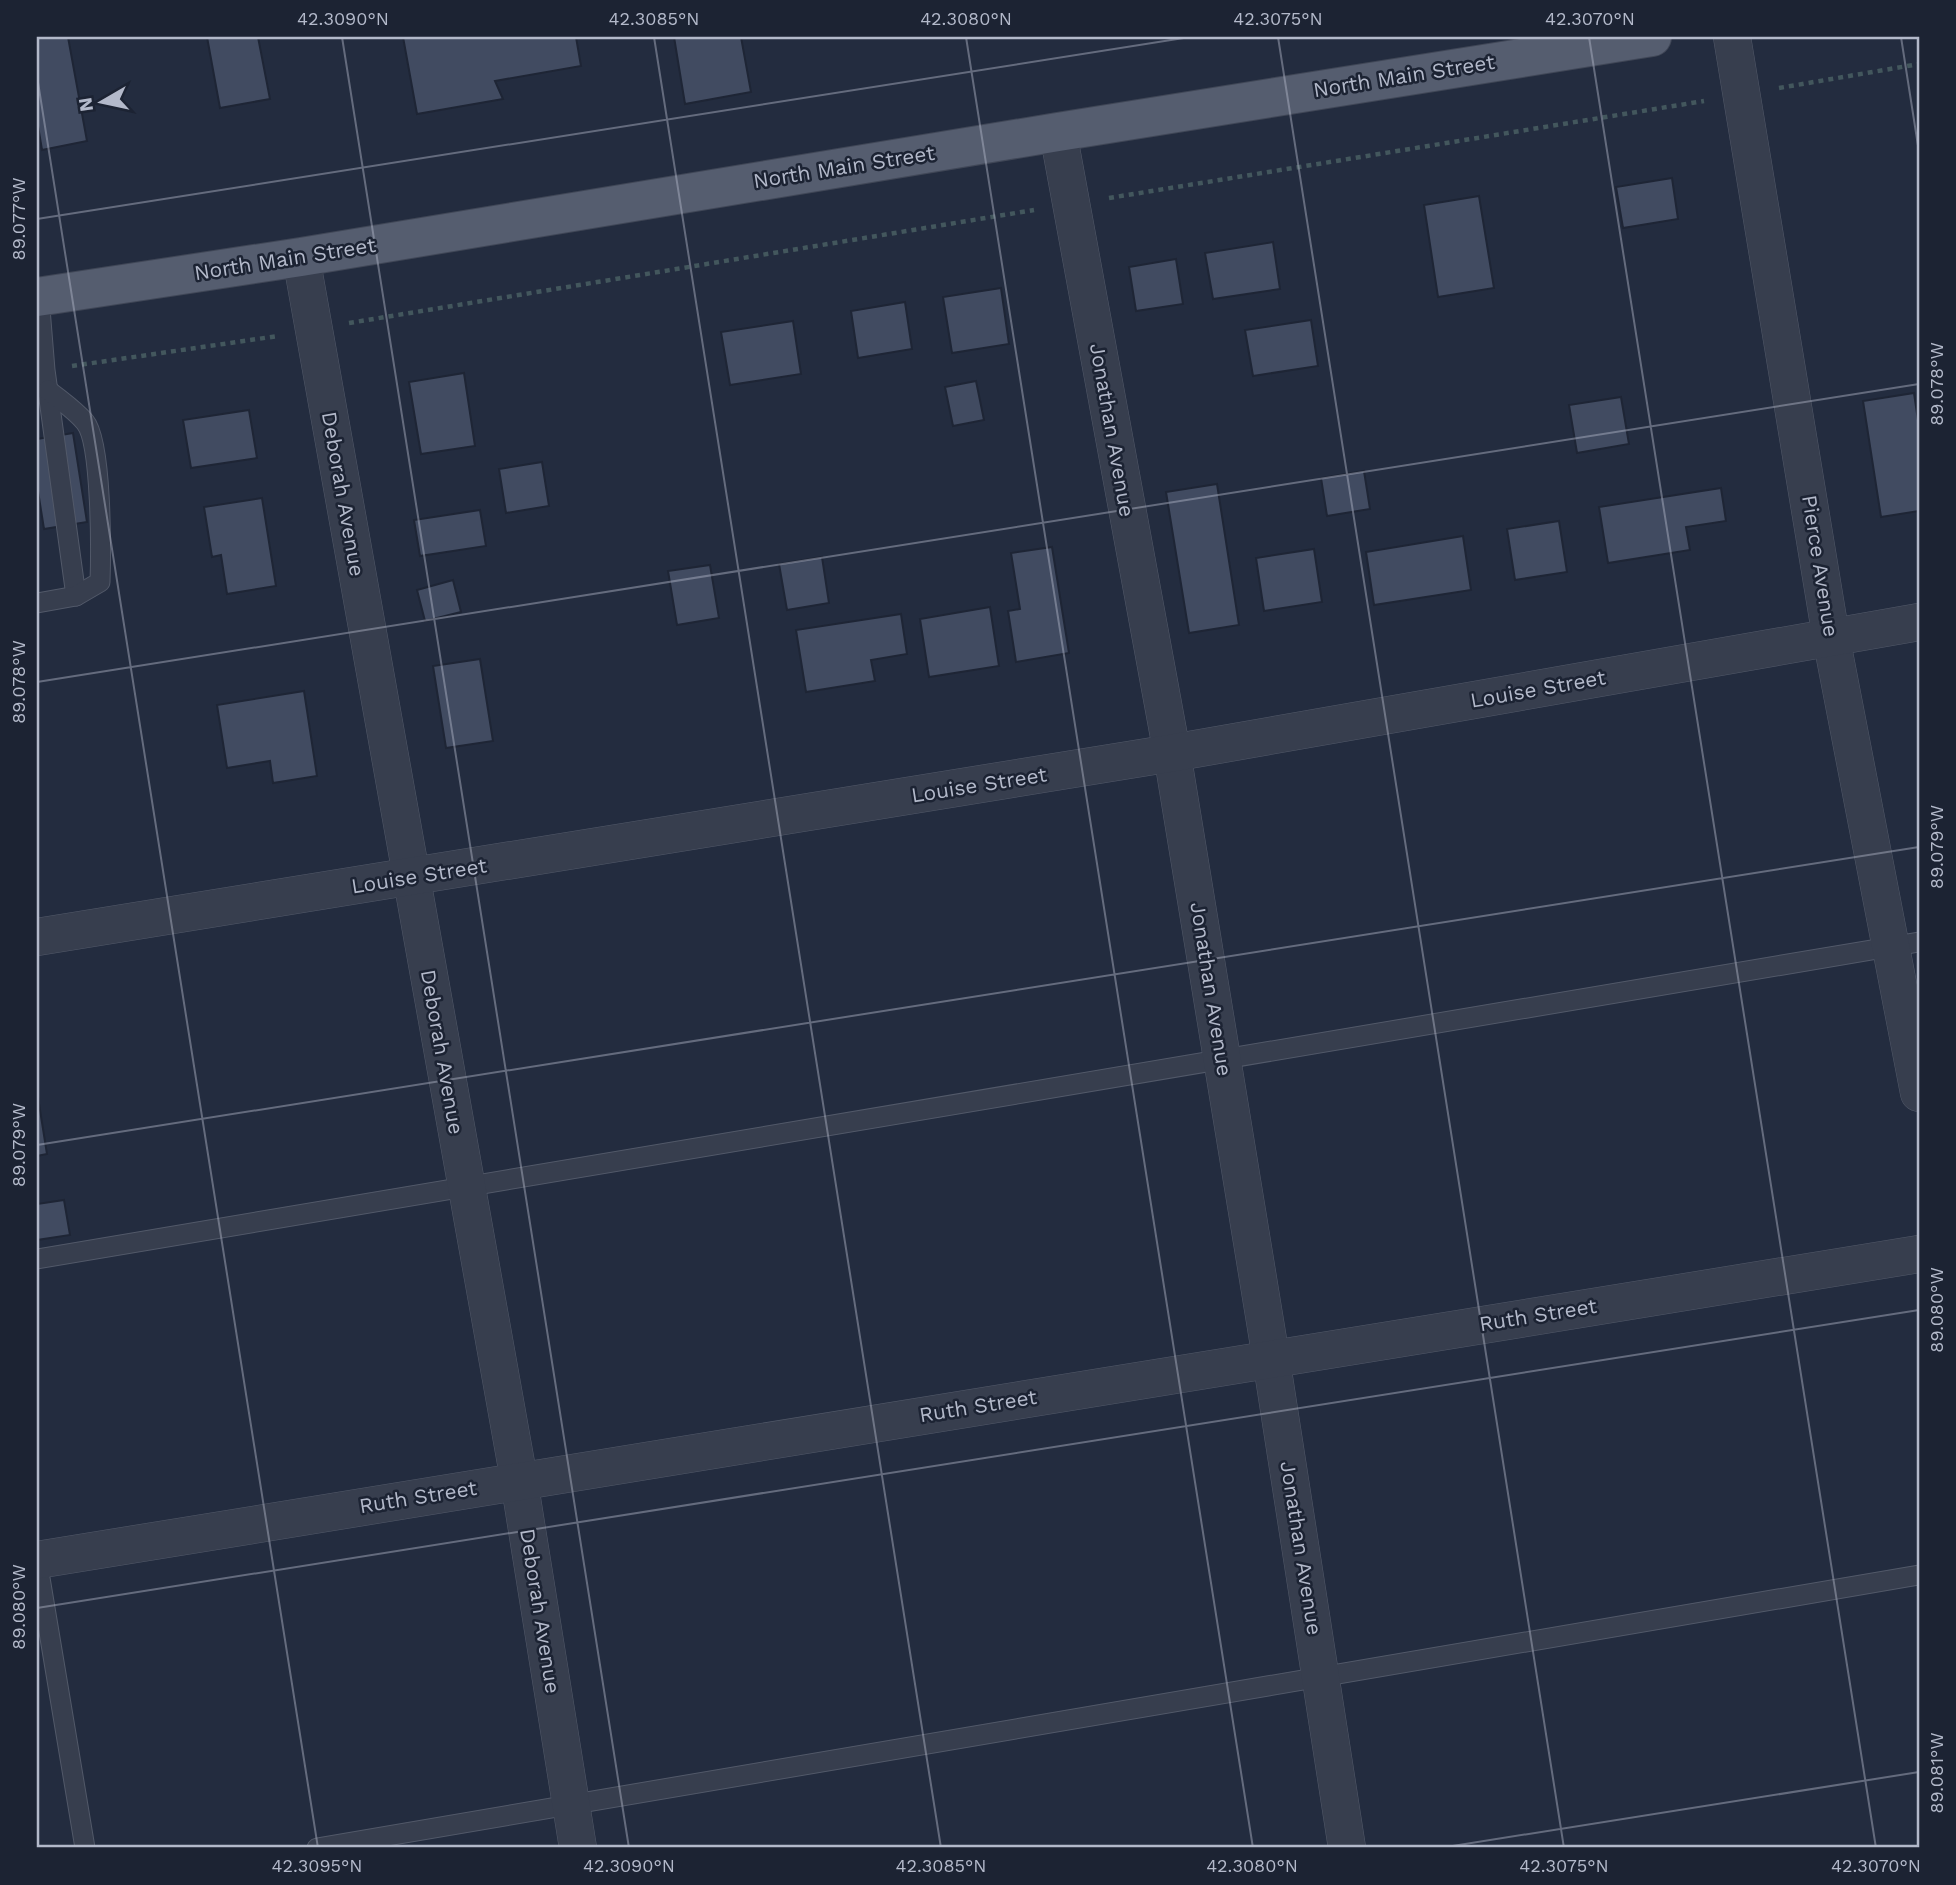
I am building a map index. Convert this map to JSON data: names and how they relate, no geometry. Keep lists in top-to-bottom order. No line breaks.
{"streets":{"main road":["North Main Street"],"street":["Jonathan Avenue","Deborah Avenue","Pierce Avenue","Louise Street","Ruth Street"]},"crossings":[["North Main Street","Jonathan Avenue"],["North Main Street","Deborah Avenue"],["Jonathan Avenue","Louise Street"],["Jonathan Avenue","Ruth Street"],["Deborah Avenue","Louise Street"],["Deborah Avenue","Ruth Street"],["Pierce Avenue","Louise Street"]],"north":"left","coordinates":["42.3090°N","42.3085°N","42.3080°N","42.3075°N","42.3070°N","89.077°W","89.078°W","89.079°W","89.080°W","89.081°W","42.3095°N"]}
